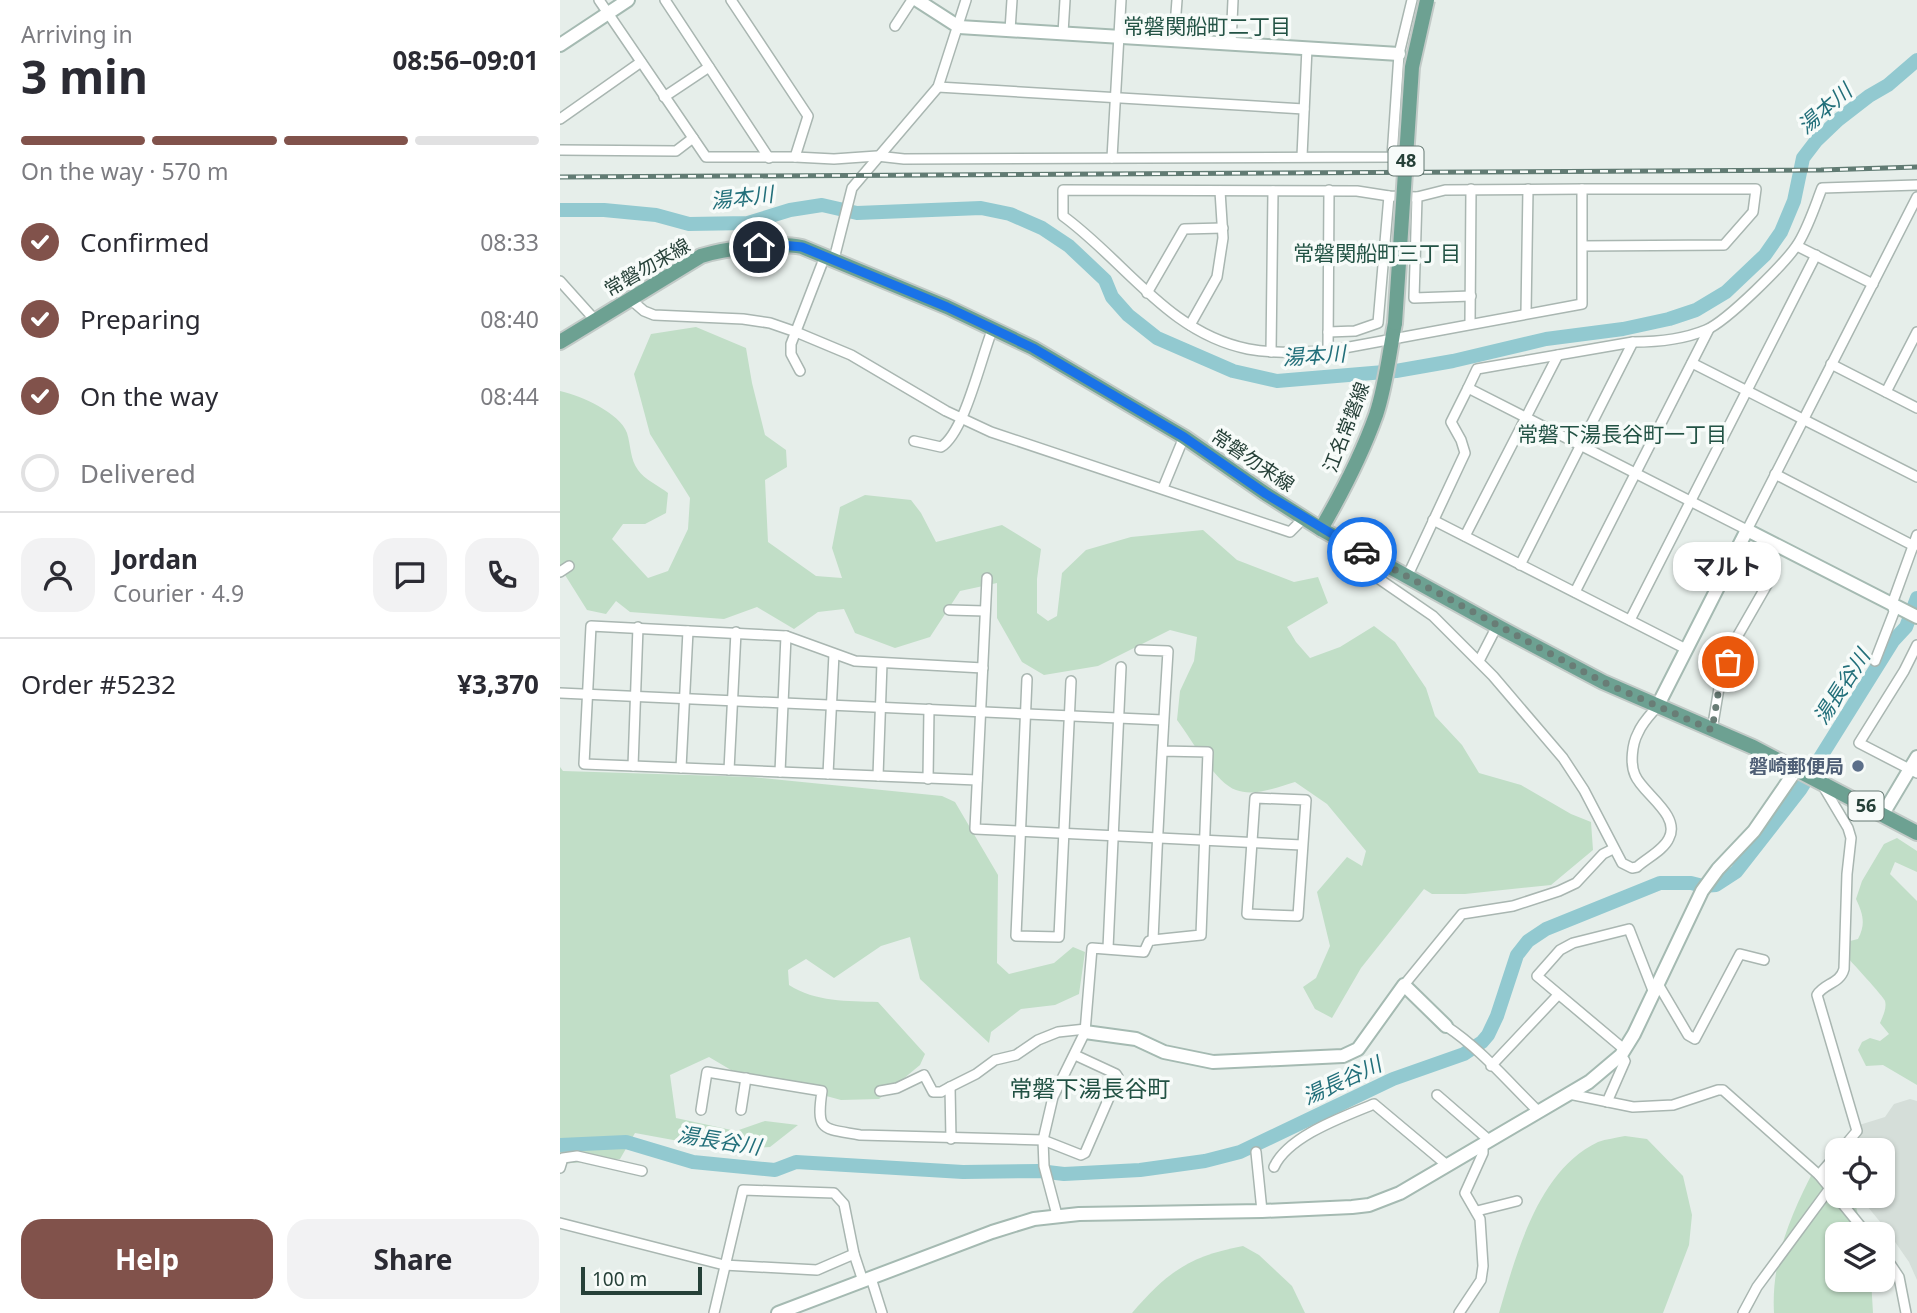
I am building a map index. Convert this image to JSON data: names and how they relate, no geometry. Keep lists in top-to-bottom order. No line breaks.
{"streets":{"main road":["48","常磐勿来線","江名常磐線","56"]},"crossings":[["常磐勿来線","江名常磐線"]],"districts":["常磐関船町二丁目","常磐関船町三丁目","常磐下湯長谷町一丁目","常磐下湯長谷町"],"water":["湯本川","湯長谷川"],"places":["マルト","磐崎郵便局"],"scale_bar":"100 m","page":{"heading":["3 min","Arriving in","08:56–09:01"],"panel":["Jordan","Courier · 4.9","Order #5232","¥3,370"],"bar":"On the way · 570 m","list":[["Confirmed","08:33"],["Preparing","08:40"],["On the way","08:44"],"Delivered"],"bubble":"マルト","buttons":["Help","Share"],"scale":"100 m"}}
